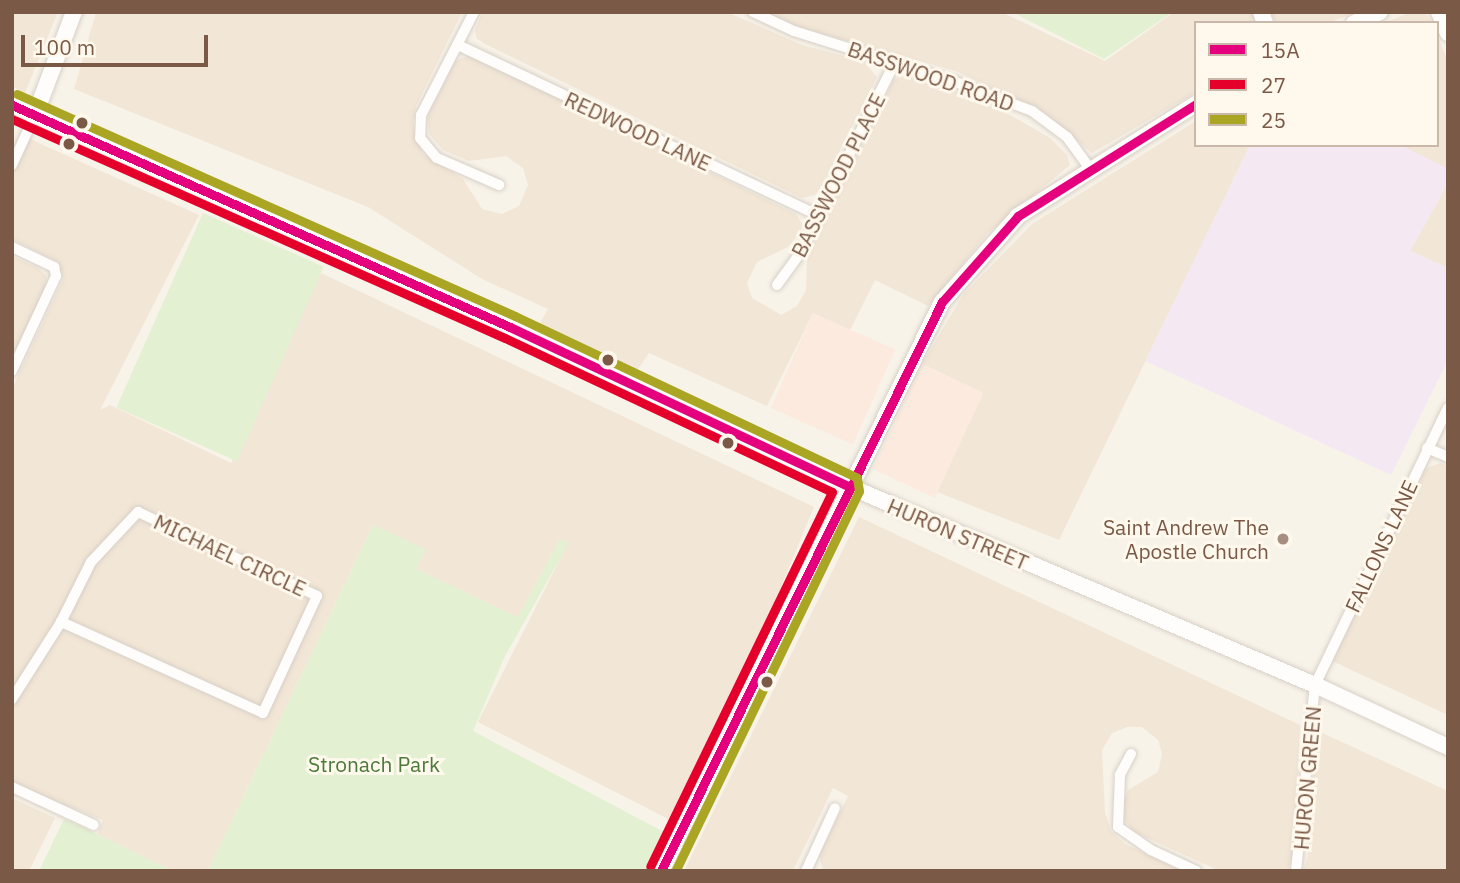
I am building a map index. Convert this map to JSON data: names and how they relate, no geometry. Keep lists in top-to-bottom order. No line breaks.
{"streets":{"main road":["HURON STREET"],"street":["BASSWOOD ROAD","REDWOOD LANE","BASSWOOD PLACE","FALLONS LANE","MICHAEL CIRCLE","HURON GREEN"]},"crossings":[["BASSWOOD ROAD","BASSWOOD PLACE"],["REDWOOD LANE","BASSWOOD PLACE"],["HURON STREET","FALLONS LANE"],["HURON STREET","HURON GREEN"],["FALLONS LANE","HURON GREEN"]],"parks":["Stronach Park"],"places":["Saint Andrew The Apostle Church"],"lines":["transit line 25","transit line 15A","transit line 27"],"legend":["15A","27","25"],"scale_bar":"100 m"}
